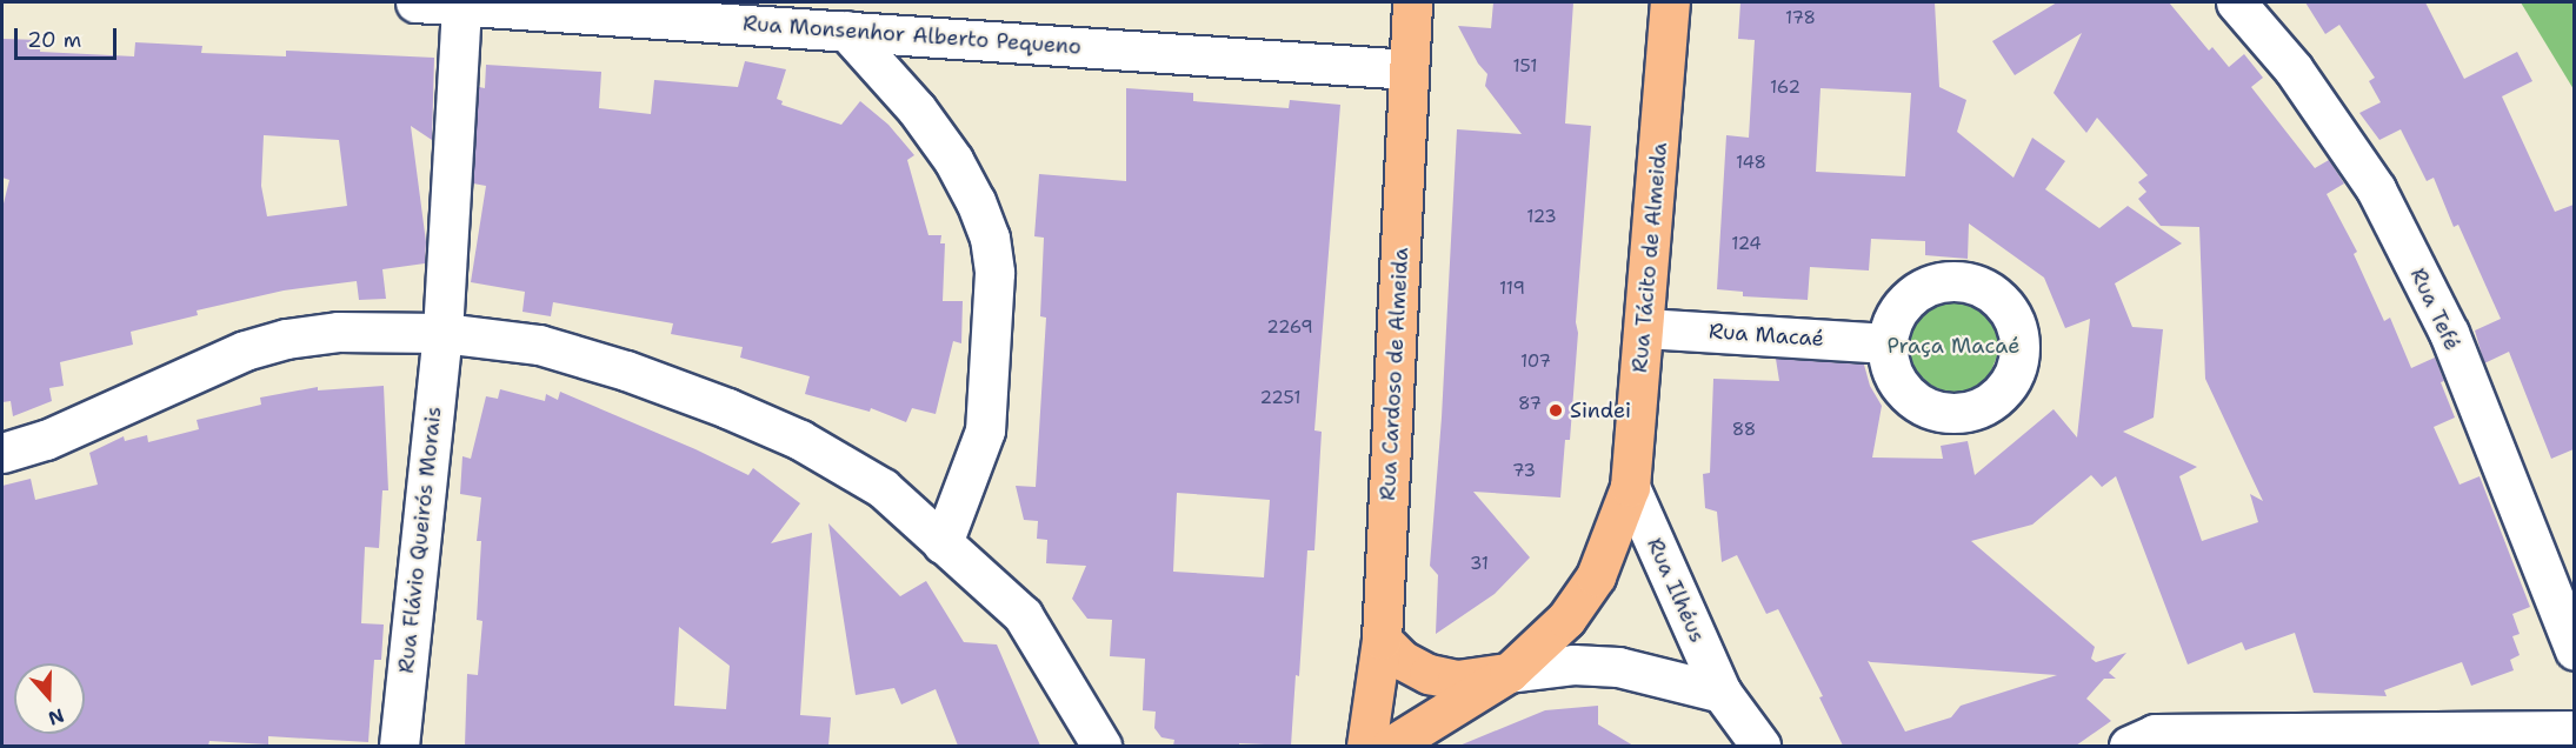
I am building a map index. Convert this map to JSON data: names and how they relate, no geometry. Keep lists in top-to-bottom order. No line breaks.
{"streets":{"main road":["Rua Tácito de Almeida","Rua Cardoso de Almeida"],"street":["Rua Monsenhor Alberto Pequeno","Rua Tefé","Rua Macaé","Rua Flávio Queirós Morais","Rua Ilhéus"]},"crossings":[["Rua Monsenhor Alberto Pequeno","Rua Cardoso de Almeida"],["Rua Monsenhor Alberto Pequeno","Rua Flávio Queirós Morais"],["Rua Tácito de Almeida","Rua Macaé"],["Rua Tácito de Almeida","Rua Ilhéus"]],"parks":["Praça Macaé"],"places":["Sindei"],"house_numbers":["178","151","162","148","123","124","119","2269","107","2251","87","88","73","31"],"scale_bar":"20 m","north":"bottom"}
